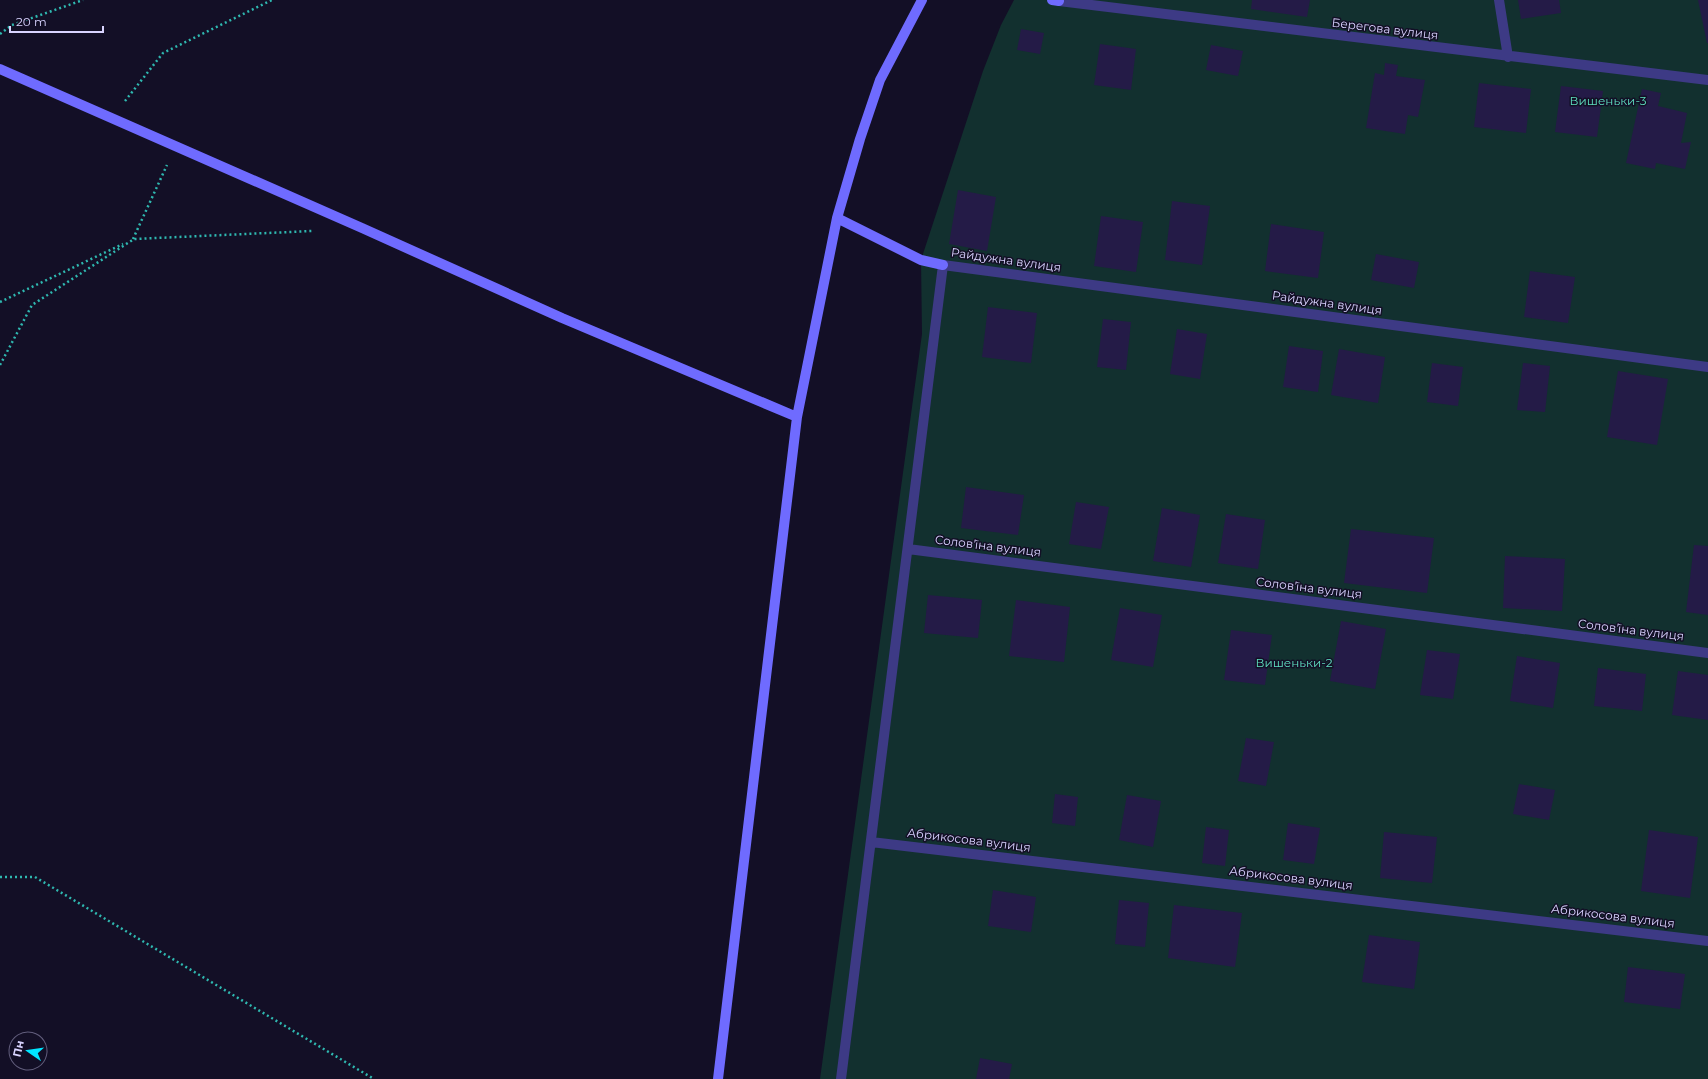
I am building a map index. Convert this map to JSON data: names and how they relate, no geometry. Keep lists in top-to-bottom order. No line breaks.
{"streets":{"street":["Берегова вулиця","Райдужна вулиця","Соловʼїна вулиця","Абрикосова вулиця"]},"parks":["Вишеньки-3","Вишеньки-2"],"scale_bar":"20 m","north":"left"}
